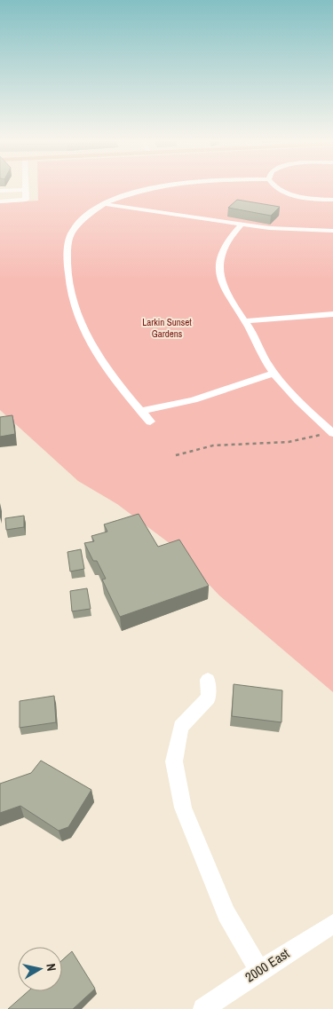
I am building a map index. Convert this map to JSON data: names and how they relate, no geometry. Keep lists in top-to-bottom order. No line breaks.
{"streets":{"street":["2000 East"]},"parks":["Larkin Sunset Gardens"],"north":"right"}
